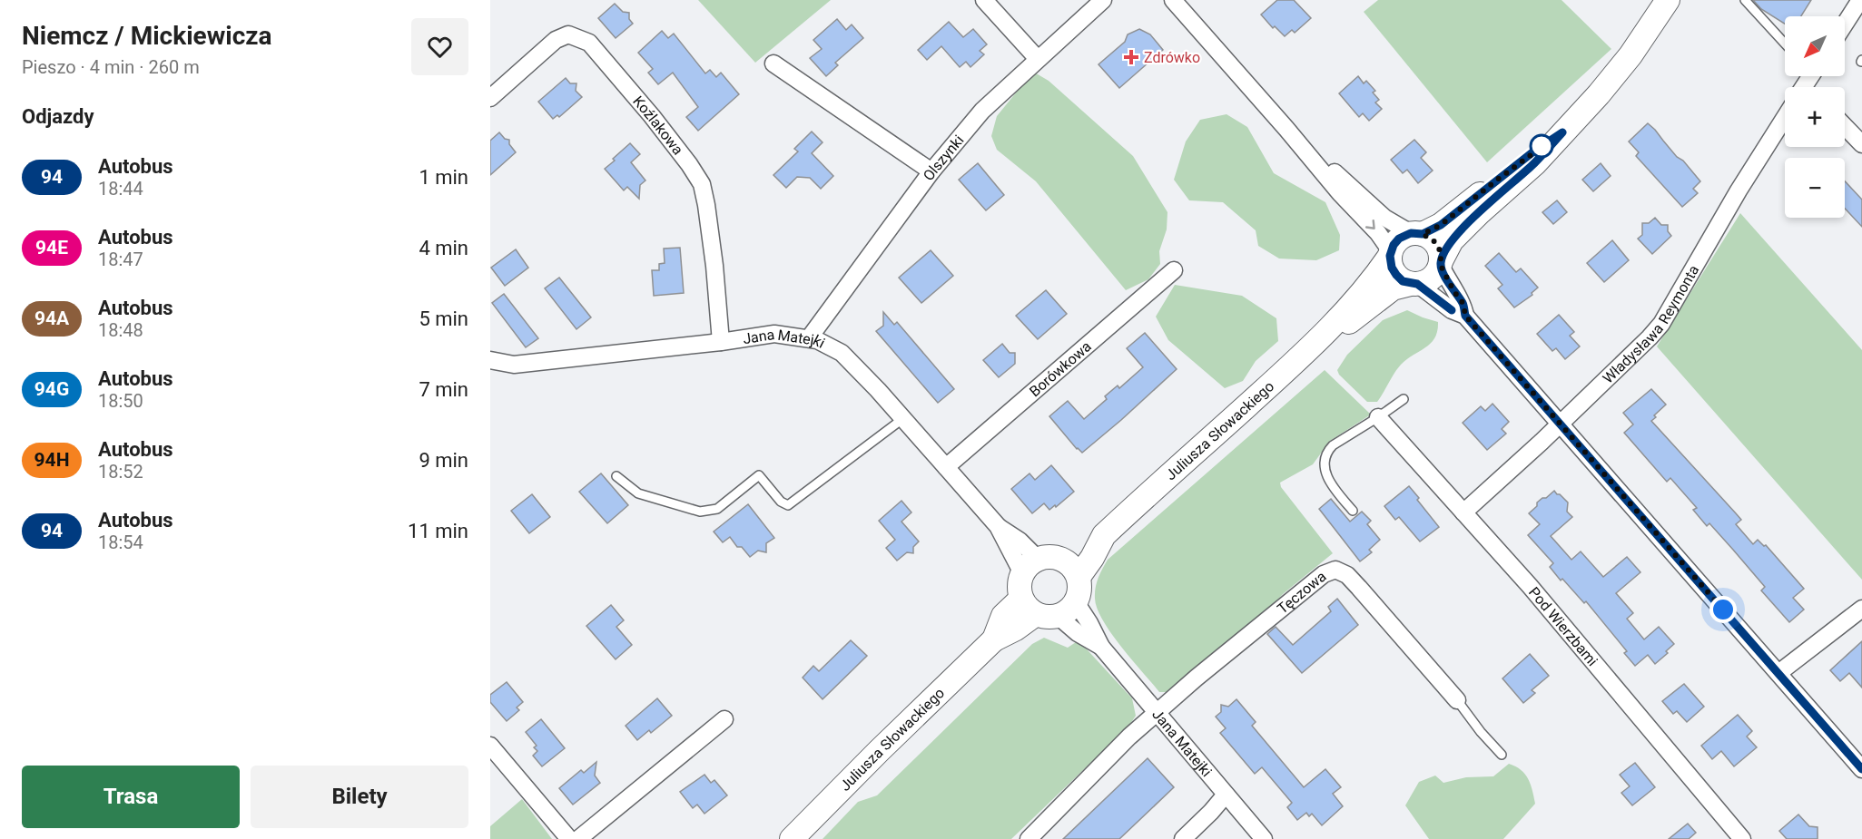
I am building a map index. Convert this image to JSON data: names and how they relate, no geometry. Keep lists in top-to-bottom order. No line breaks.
{"streets":{"street":["Koźlakowa","Olszynki","Władysława Reymonta","Jana Matejki","Borówkowa","Juliusza Słowackiego","Tęczowa","Pod Wierzbami"]},"crossings":[["Koźlakowa","Jana Matejki"],["Olszynki","Jana Matejki"],["Władysława Reymonta","Pod Wierzbami"],["Jana Matejki","Borówkowa"],["Jana Matejki","Juliusza Słowackiego"],["Jana Matejki","Tęczowa"]],"places":{"health":["Zdrówko"]},"lines":["bus line 94"],"north":"bottom left","page":{"heading":[["Niemcz / Mickiewicza","Pieszo · 4 min · 260 m"],"Odjazdy"],"map_buttons":["+","−"],"list":[{"mark":"94","name":"Autobus","note":"18:44","value":"1 min"},{"mark":"94E","name":"Autobus","note":"18:47","value":"4 min"},{"mark":"94A","name":"Autobus","note":"18:48","value":"5 min"},{"mark":"94G","name":"Autobus","note":"18:50","value":"7 min"},{"mark":"94H","name":"Autobus","note":"18:52","value":"9 min"},{"mark":"94","name":"Autobus","note":"18:54","value":"11 min"}],"buttons":["Trasa","Bilety"]}}
